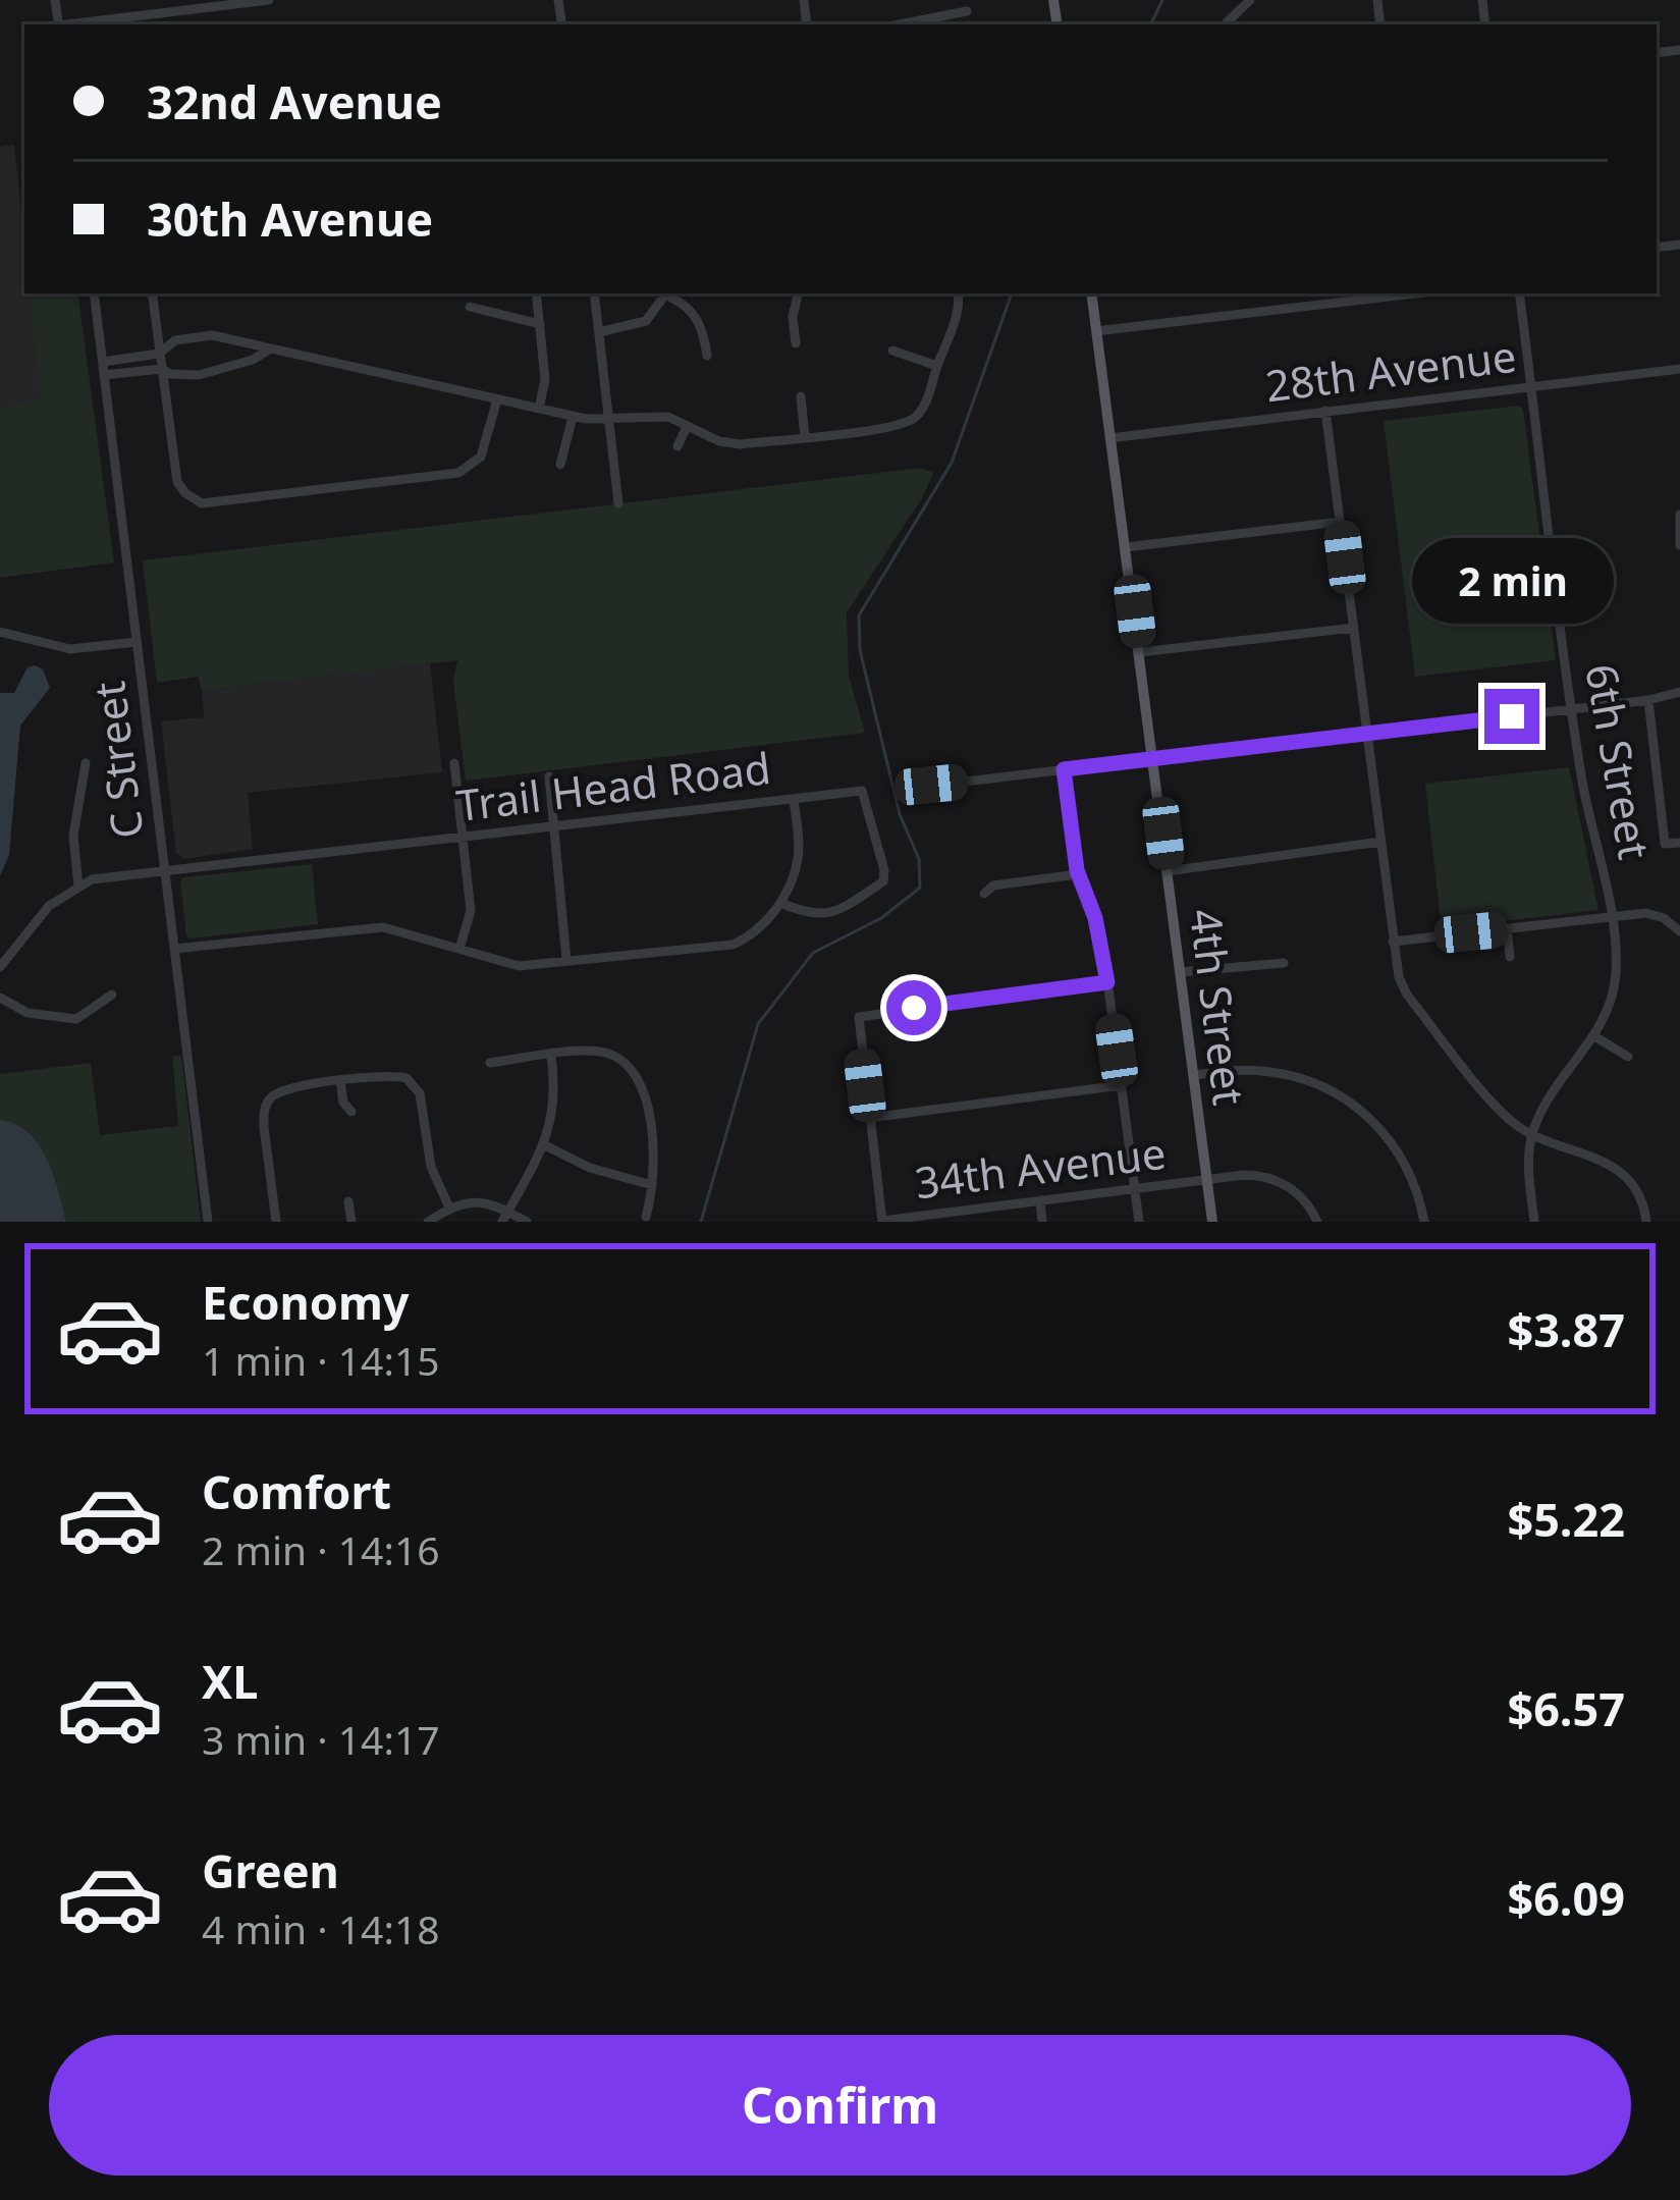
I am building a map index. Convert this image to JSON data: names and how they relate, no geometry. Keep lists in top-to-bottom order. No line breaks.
{"streets":{"main road":["4th Street"],"street":["28th Avenue","C Street","6th Street","Trail Head Road","34th Avenue"]},"crossings":[["28th Avenue","6th Street"],["28th Avenue","4th Street"],["C Street","Trail Head Road"],["4th Street","34th Avenue"]],"page":{"banner":["32nd Avenue","30th Avenue"],"bubble":"2 min","list":[{"name":"Economy","note":"1 min · 14:15","value":"$3.87"},{"name":"Comfort","note":"2 min · 14:16","value":"$5.22"},{"name":"XL","note":"3 min · 14:17","value":"$6.57"},{"name":"Green","note":"4 min · 14:18","value":"$6.09"}],"buttons":"Confirm"}}
